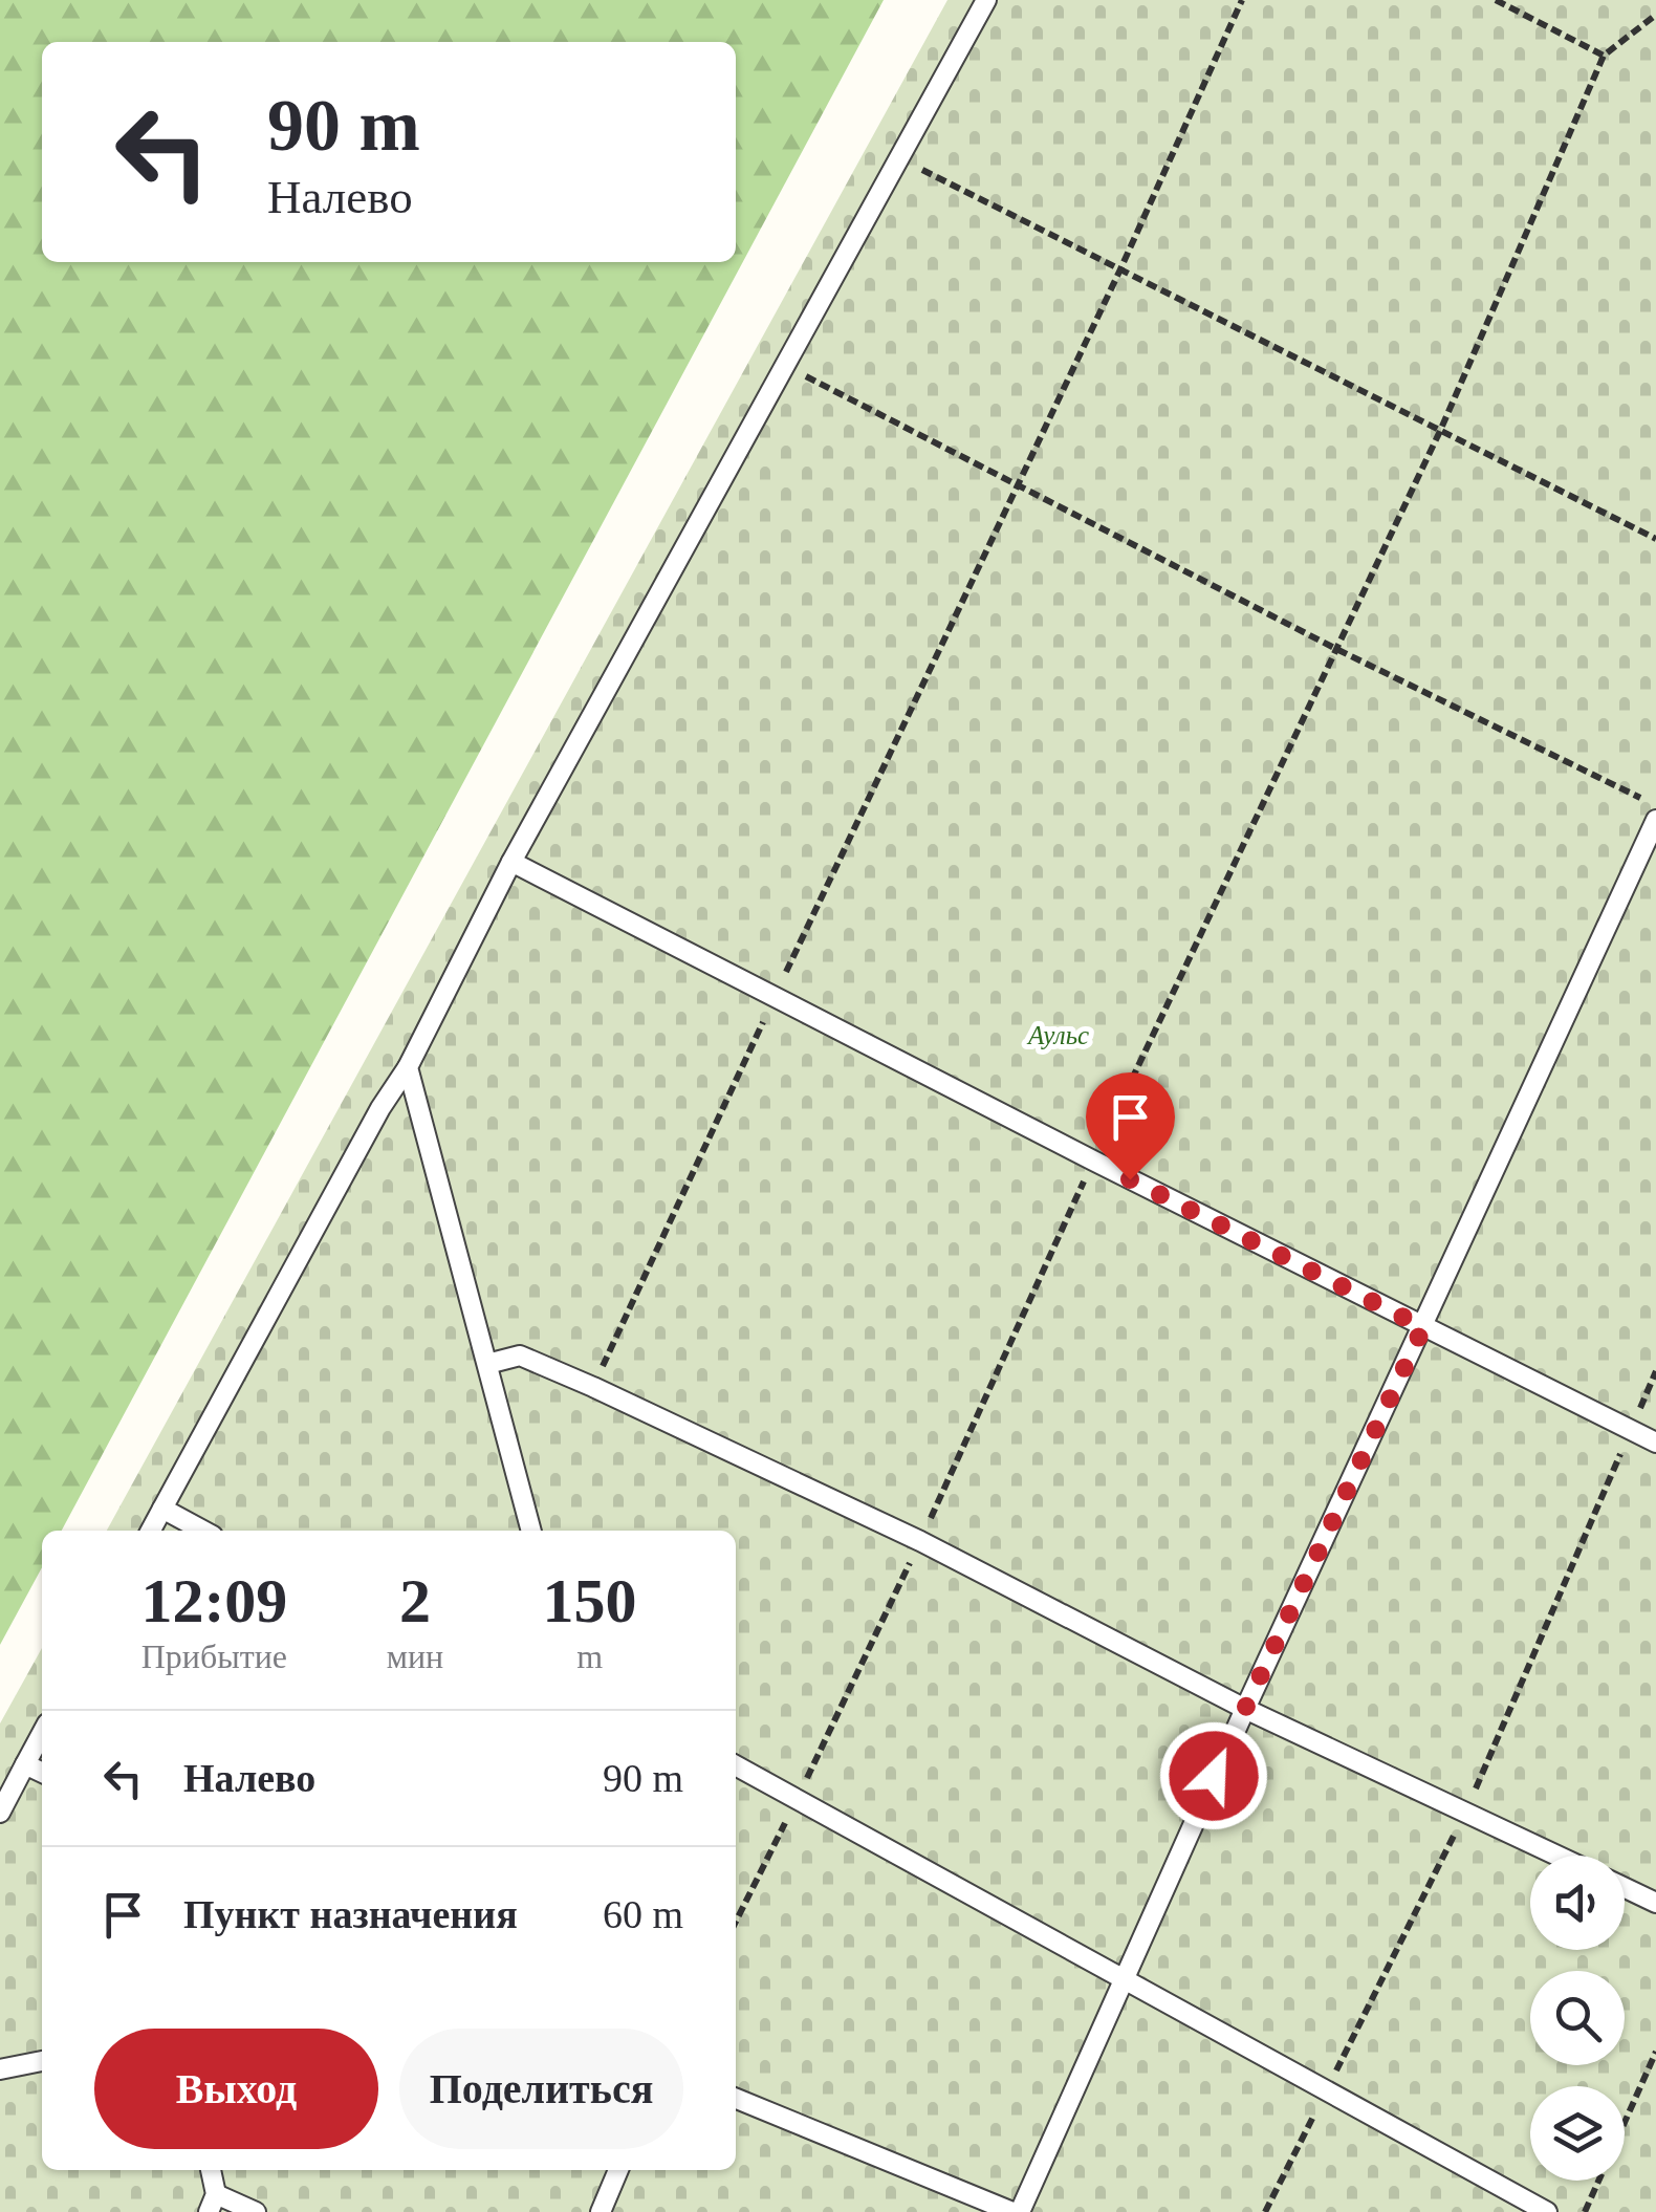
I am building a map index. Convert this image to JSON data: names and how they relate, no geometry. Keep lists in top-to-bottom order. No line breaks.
{"parks":["Аульс"],"page":{"turn":["90 m","Налево"],"eta":["12:09","Прибытие","2","мин","150","m"],"list":[{"name":"Налево","value":"90 m"},{"name":"Пункт назначения","value":"60 m"}],"buttons":["Выход","Поделиться"]}}
